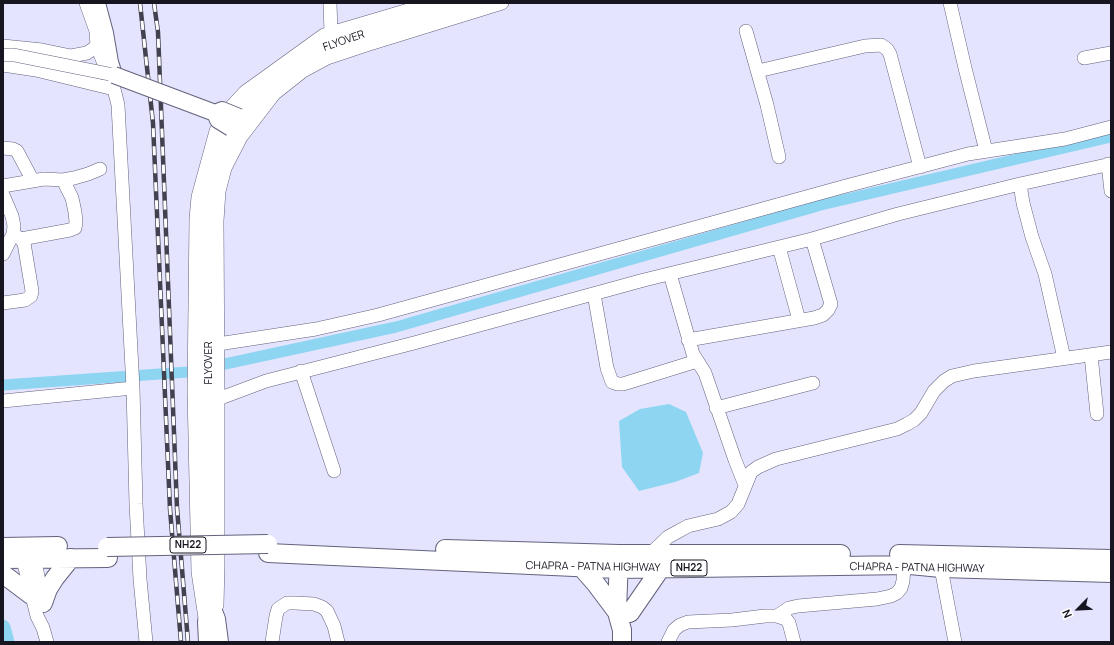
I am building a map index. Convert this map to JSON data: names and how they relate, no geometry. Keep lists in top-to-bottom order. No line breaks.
{"streets":{"highway":["NH22","CHAPRA - PATNA HIGHWAY"],"main road":["FLYOVER"]},"crossings":[["NH22","CHAPRA - PATNA HIGHWAY"]],"north":"bottom left"}
